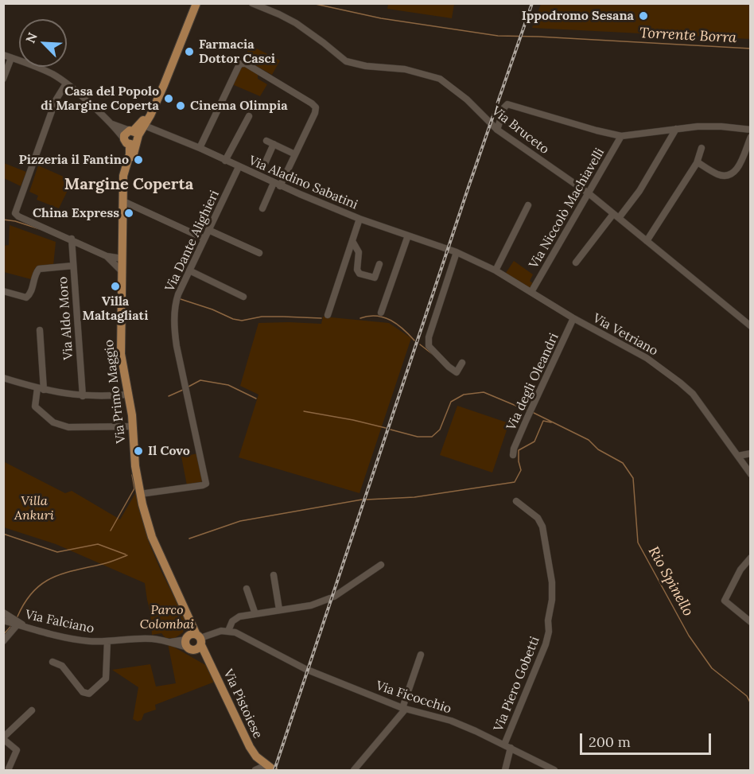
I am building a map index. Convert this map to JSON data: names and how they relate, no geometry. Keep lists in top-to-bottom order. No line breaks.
{"streets":{"main road":["Via Primo Maggio","Via Pistoiese"],"street":["Via Bruceto","Via Aladino Sabatini","Via Niccolò Machiavelli","Via Dante Alighieri","Via Aldo Moro","Via Vetriano","Via degli Oleandri","Via Falciano","Via Piero Gobetti","Via Ficocchio"]},"crossings":[["Via Bruceto","Via Niccolò Machiavelli"],["Via Aladino Sabatini","Via Dante Alighieri"],["Via Aladino Sabatini","Via Vetriano"],["Via Niccolò Machiavelli","Via Vetriano"],["Via Dante Alighieri","Via Primo Maggio"],["Via Vetriano","Via degli Oleandri"],["Via Primo Maggio","Via Falciano"],["Via Primo Maggio","Via Pistoiese"],["Via Falciano","Via Pistoiese"],["Via Piero Gobetti","Via Ficocchio"]],"districts":["Margine Coperta"],"water":["Torrente Borra","Rio Spinello"],"parks":["Villa Ankuri","Parco Colombai"],"places":["Ippodromo Sesana","Farmacia Dottor Casci","Casa del Popolo di Margine Coperta","Cinema Olimpia","Pizzeria il Fantino","China Express","Villa Maltagliati","Il Covo"],"scale_bar":"200 m","north":"top left"}
